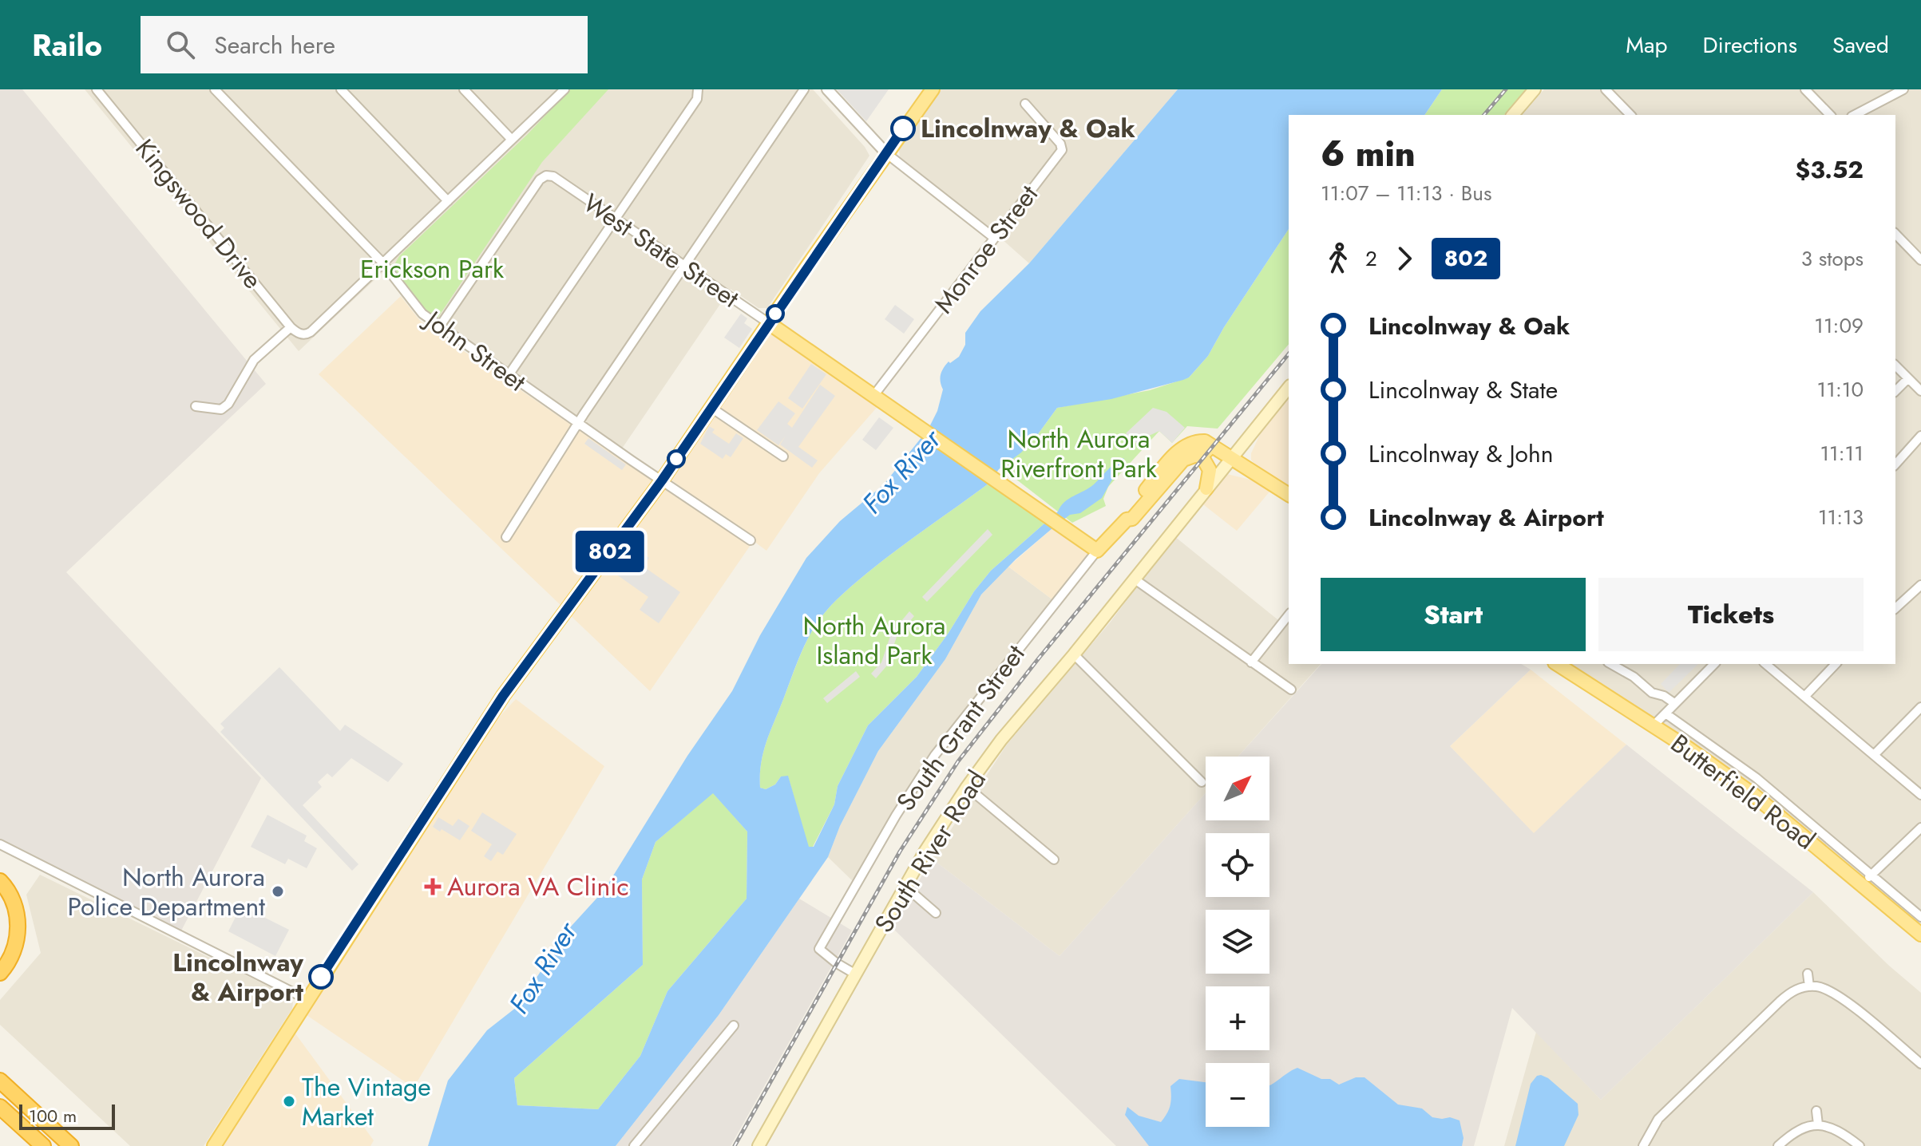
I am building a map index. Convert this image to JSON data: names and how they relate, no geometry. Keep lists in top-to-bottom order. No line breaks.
{"streets":{"main road":["West State Street","Butterfield Road","South River Road"],"street":["Kingswood Drive","Monroe Street","John Street","South Grant Street"]},"crossings":[["Kingswood Drive","John Street"],["Monroe Street","West State Street"],["West State Street","John Street"],["West State Street","South Grant Street"],["South Grant Street","South River Road"]],"water":["Fox River"],"parks":["Erickson Park","North Aurora Riverfront Park","North Aurora Island Park"],"places":{"other":["Lincolnway & Oak","North Aurora Police Department","Lincolnway & Airport","The Vintage Market"],"health":["Aurora VA Clinic"]},"lines":["bus line 802"],"scale_bar":"100 m","north":"top right","page":{"header":"Railo","search":"Search here","nav":["Map","Directions","Saved"],"on_map":"802","heading":["6 min","11:07 – 11:13 · Bus","$3.52"],"legs":["2","802","3 stops"],"list":[{"name":"Lincolnway & Oak","value":"11:09"},{"name":"Lincolnway & State","value":"11:10"},{"name":"Lincolnway & John","value":"11:11"},{"name":"Lincolnway & Airport","value":"11:13"}],"buttons":["Start","Tickets"],"map_buttons":["+","−"],"scale":"100 m"}}
